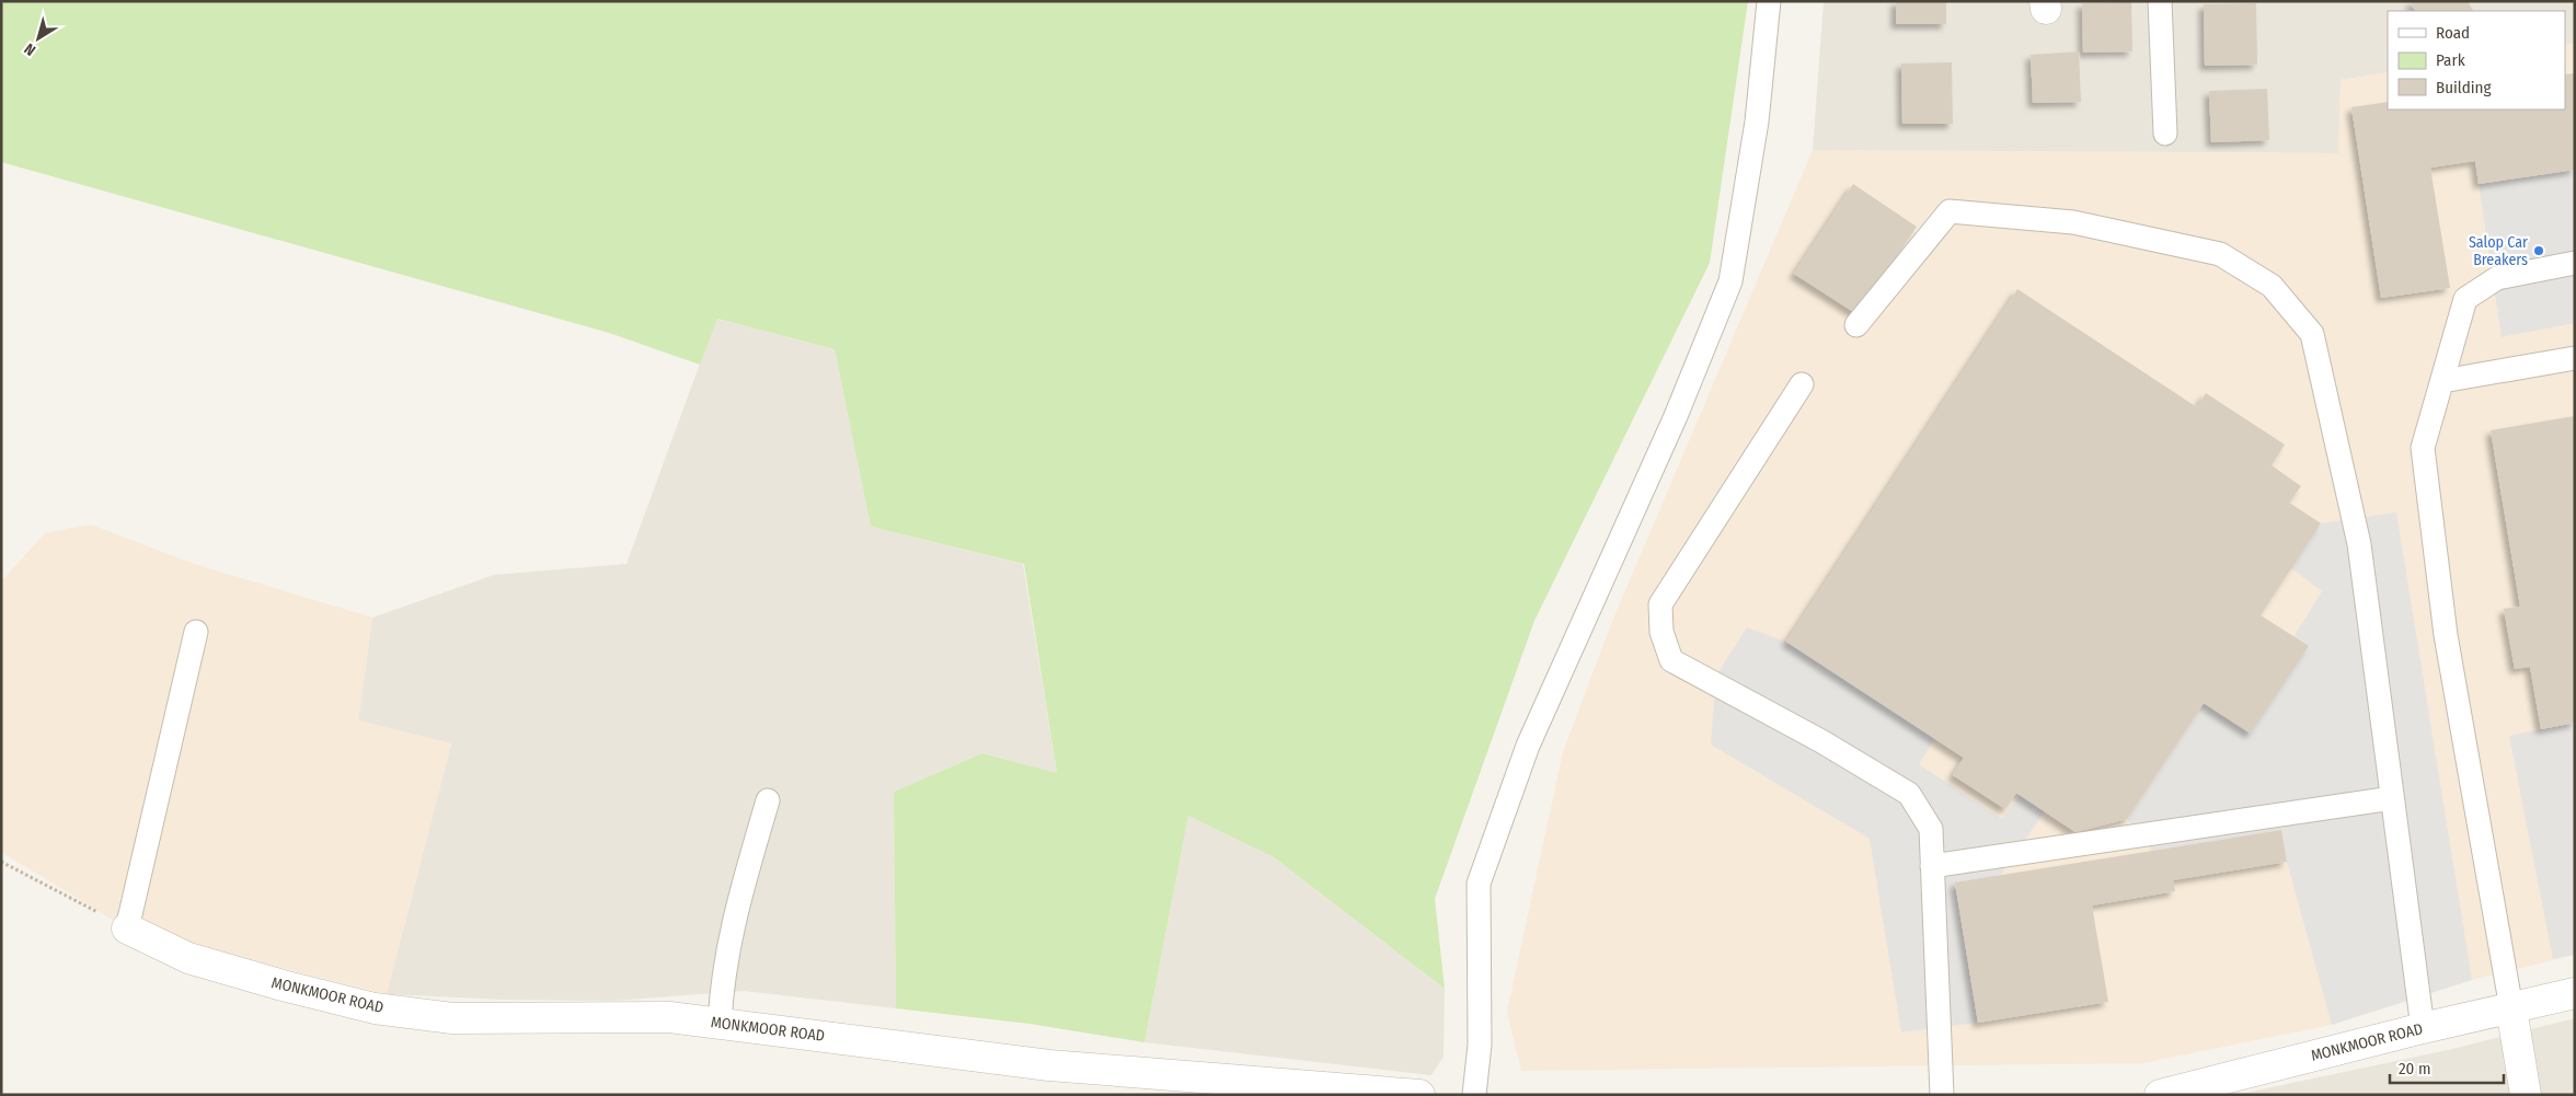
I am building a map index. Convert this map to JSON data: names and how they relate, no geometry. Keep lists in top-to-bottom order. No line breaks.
{"streets":{"street":["MONKMOOR ROAD"]},"places":["Salop Car Breakers"],"legend":["Road","Park","Building"],"scale_bar":"20 m","north":"bottom left"}
